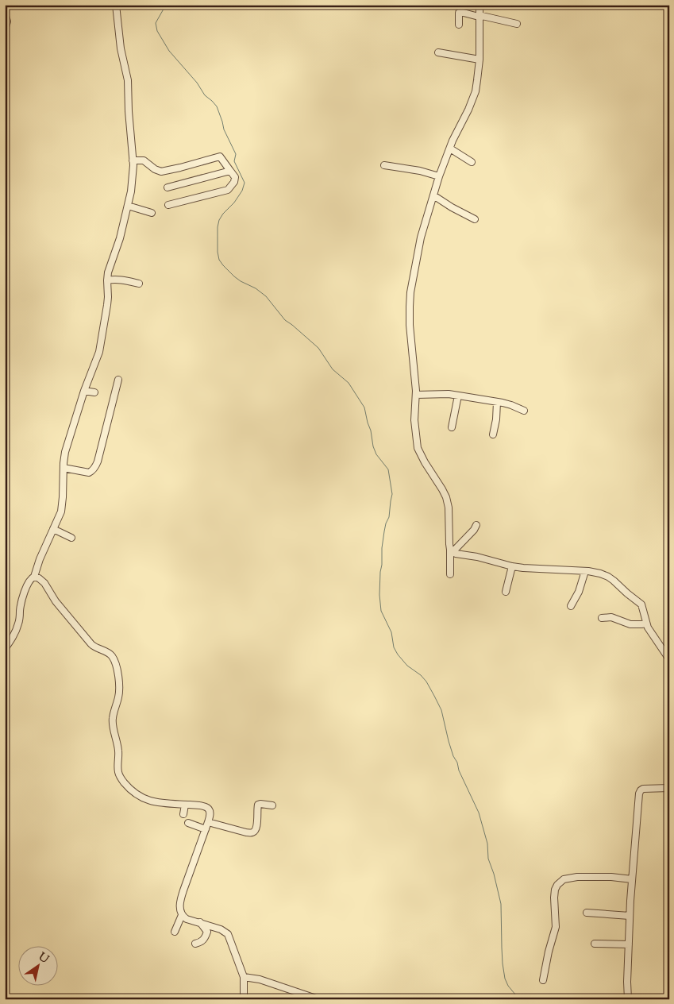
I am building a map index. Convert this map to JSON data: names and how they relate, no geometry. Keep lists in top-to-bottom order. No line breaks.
{"north":"top right"}
